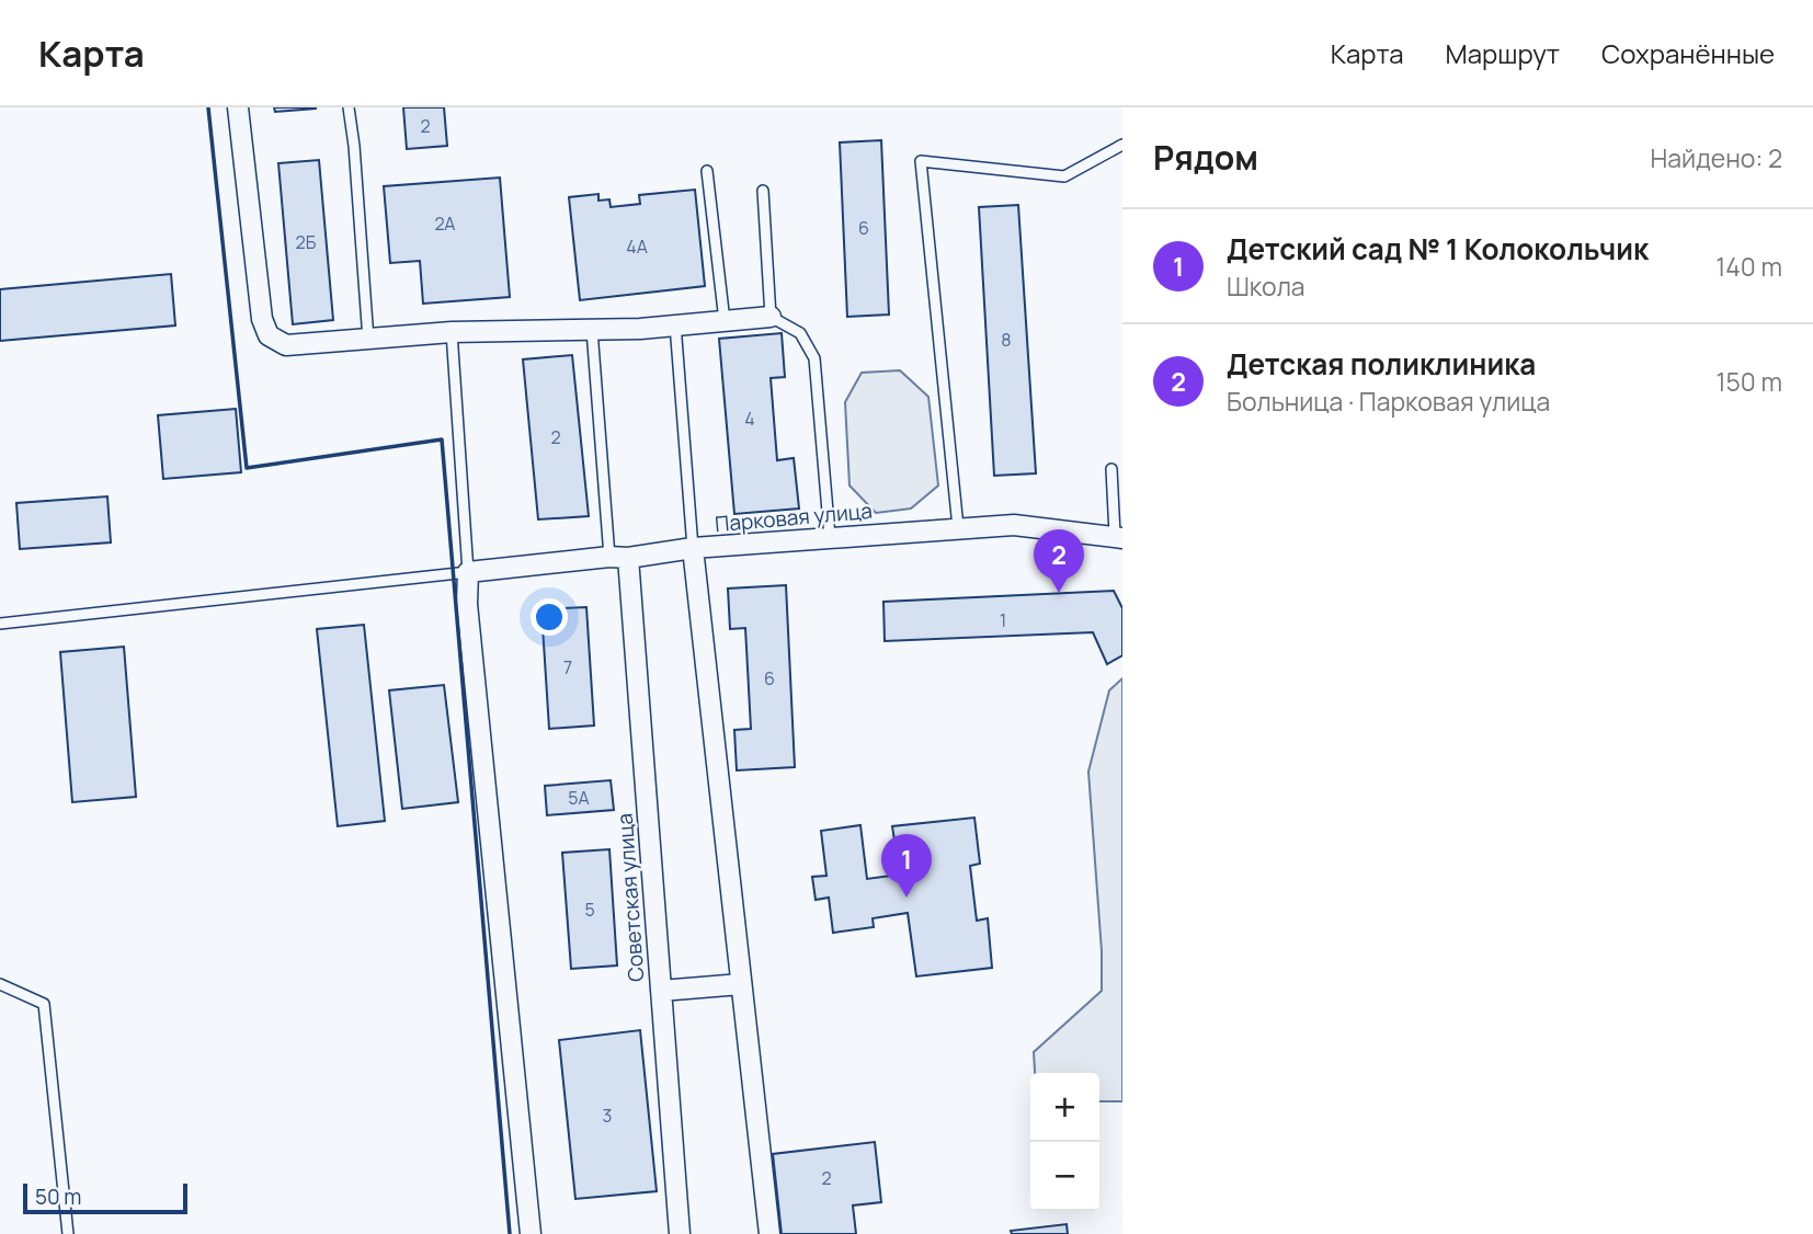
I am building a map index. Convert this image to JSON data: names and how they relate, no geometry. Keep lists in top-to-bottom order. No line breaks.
{"streets":{"street":["Парковая улица","Советская улица"]},"crossings":[["Парковая улица","Советская улица"]],"house_numbers":["2","2А","6","2Б","4А","8","4","2","1","7","6","5А","5","3","2"],"scale_bar":"50 m","page":{"header":"Карта","nav":["Карта","Маршрут","Сохранённые"],"heading":["Рядом","Найдено: 2"],"list":[{"mark":"1","name":"Детский сад № 1 Колокольчик","note":"Школа","value":"140 m"},{"mark":"2","name":"Детская поликлиника","note":"Больница · Парковая улица","value":"150 m"}],"pins":["2","1"],"map_buttons":["+","−"],"scale":"50 m"}}
